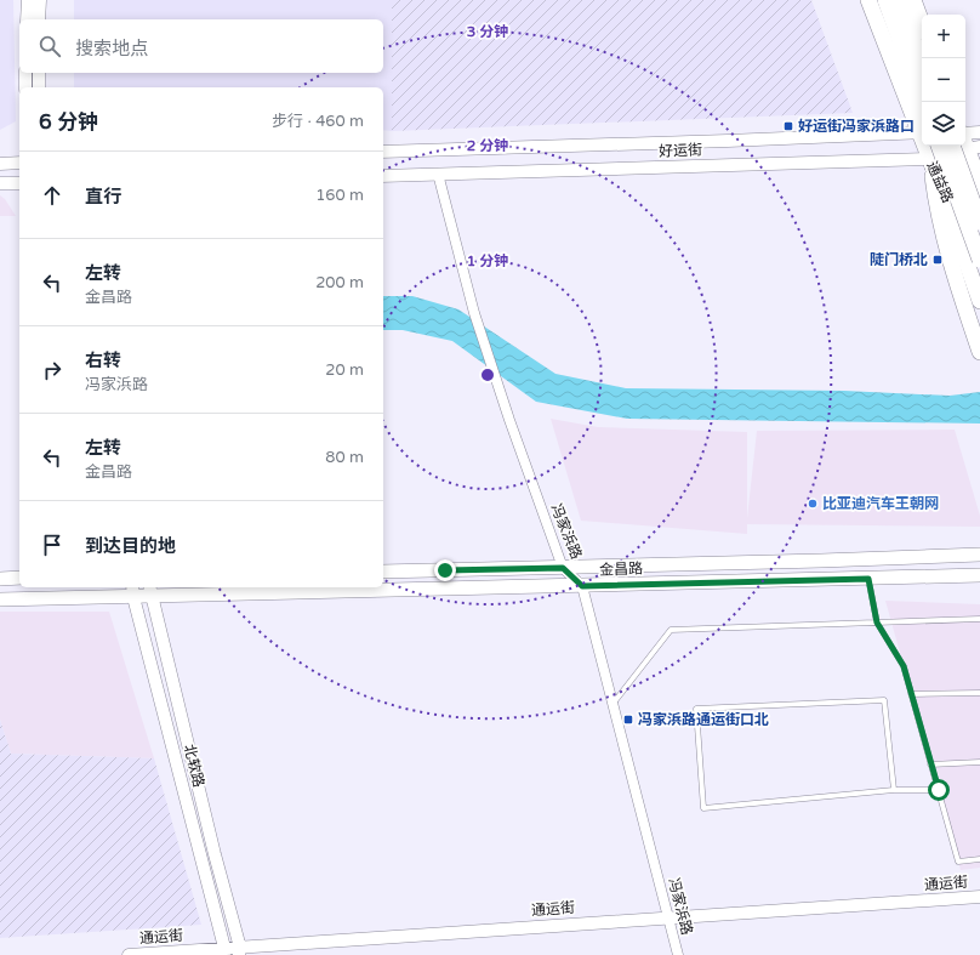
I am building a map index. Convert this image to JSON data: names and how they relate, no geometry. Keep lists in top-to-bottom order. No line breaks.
{"streets":{"main road":["通益路","金昌路"],"street":["好运街","冯家浜路","北软路","通运街"]},"crossings":[["好运街","通益路"],["好运街","冯家浜路"],["冯家浜路","金昌路"],["冯家浜路","通运街"],["金昌路","北软路"],["北软路","通运街"]],"places":{"transit":["好运街冯家浜路口","陡门桥北","冯家浜路通运街口北"],"other":["比亚迪汽车王朝网"]},"page":{"map_buttons":["+","−"],"search":"搜索地点","heading":["6 分钟","步行 · 460 m"],"list":[["直行","160 m"],["左转","金昌路","200 m"],["右转","冯家浜路","20 m"],["左转","金昌路","80 m"],"到达目的地"]},"rings":["3 分钟","2 分钟","1 分钟"]}
